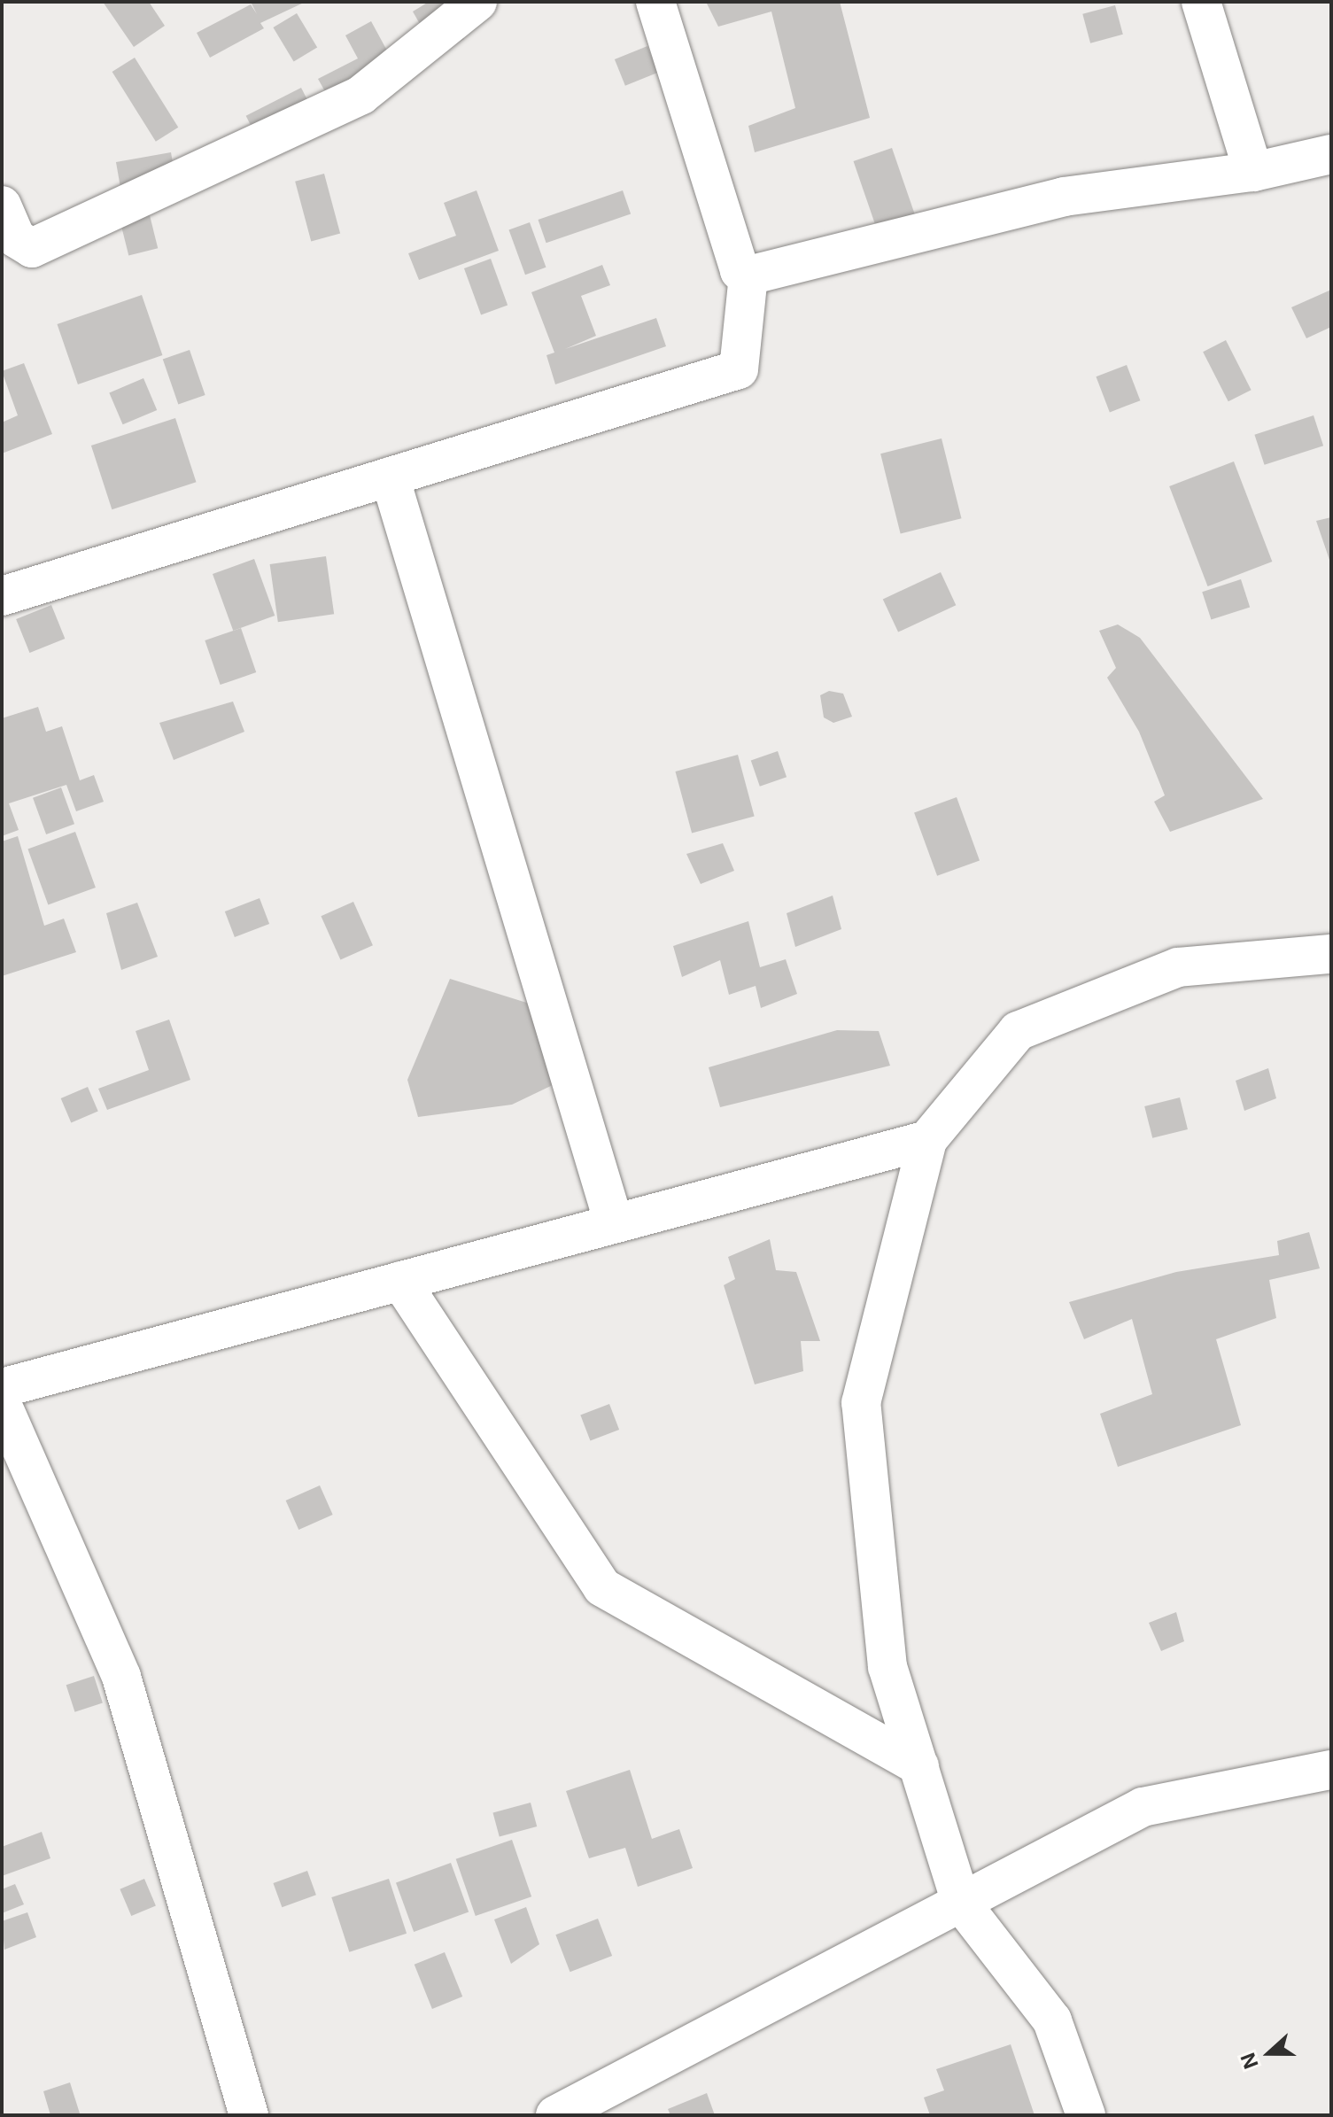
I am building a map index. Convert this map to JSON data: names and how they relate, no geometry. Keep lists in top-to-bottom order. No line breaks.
{"north":"left"}
